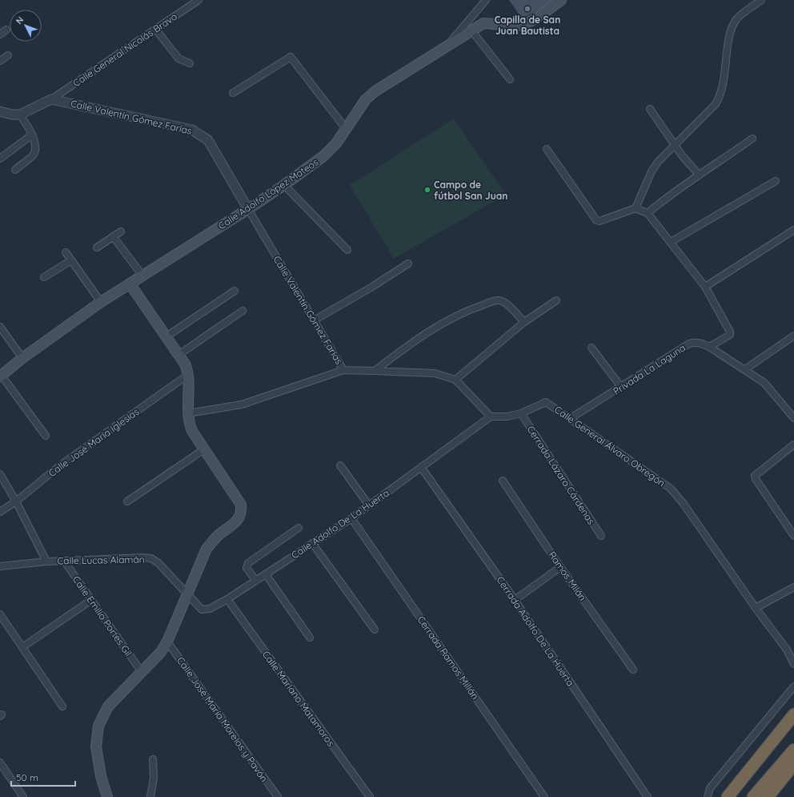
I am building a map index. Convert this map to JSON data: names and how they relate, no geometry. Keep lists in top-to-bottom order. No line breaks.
{"streets":{"main road":["Calle Adolfo López Mateos"],"street":["Calle General Nicolás Bravo","Calle Valentín Gómez Farías","Privada La Laguna","Calle José María Iglesias","Calle General Álvaro Obregón","Cerrada Lázaro Cárdenas","Calle Adolfo De La Huerta","Calle Lucas Alamán","Ramos Milán","Calle Emilio Portes Gil","Cerrada Adolfo De La Huerta","Cerrada Ramos Millán","Calle Mariano Matamoros","Calle José María Morelos y Pavón"]},"crossings":[["Calle General Nicolás Bravo","Calle Valentín Gómez Farías"],["Calle Valentín Gómez Farías","Calle Adolfo López Mateos"],["Privada La Laguna","Calle General Álvaro Obregón"],["Calle General Álvaro Obregón","Cerrada Lázaro Cárdenas"],["Calle General Álvaro Obregón","Calle Adolfo De La Huerta"],["Calle Adolfo De La Huerta","Calle Lucas Alamán"],["Calle Adolfo De La Huerta","Cerrada Adolfo De La Huerta"],["Calle Adolfo De La Huerta","Cerrada Ramos Millán"],["Calle Adolfo De La Huerta","Calle Mariano Matamoros"],["Calle Lucas Alamán","Calle Emilio Portes Gil"]],"places":["Capilla de San Juan Bautista","Campo de fútbol San Juan"],"scale_bar":"50 m","north":"top left"}
